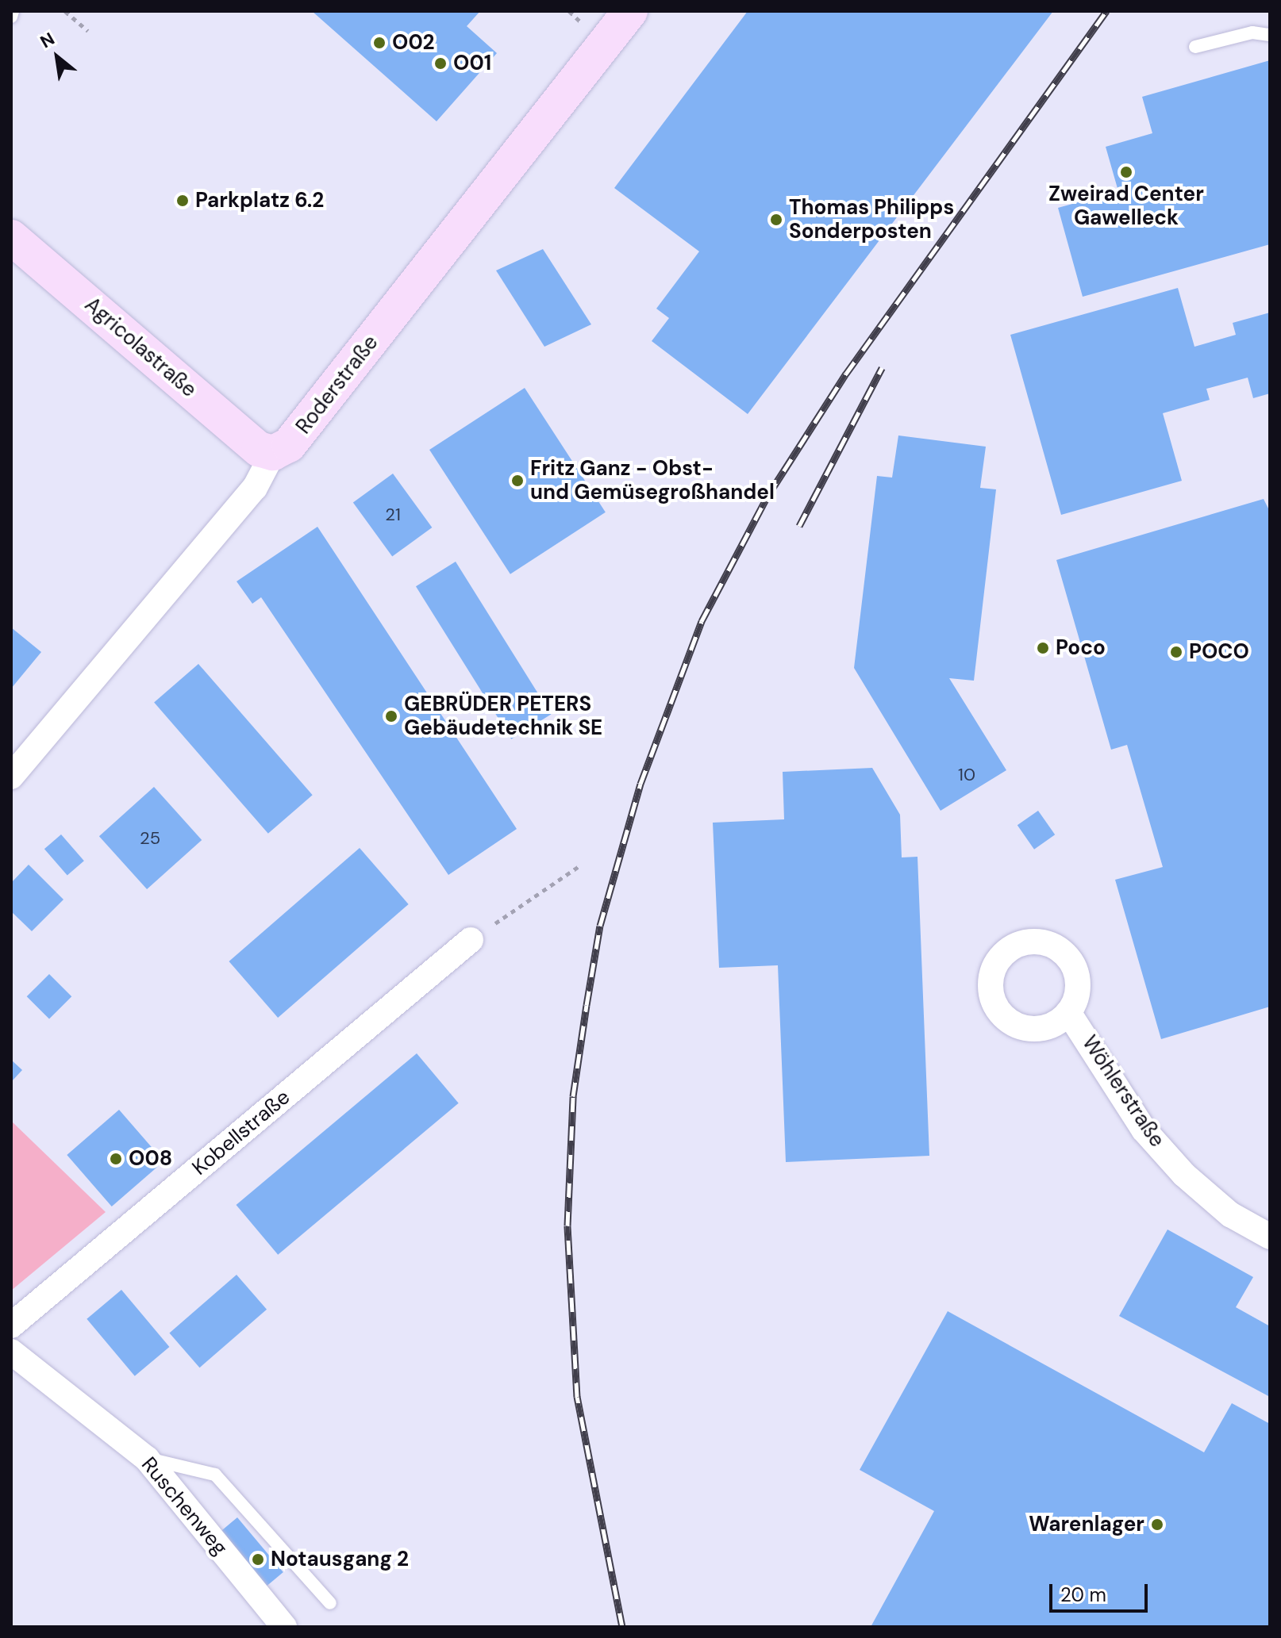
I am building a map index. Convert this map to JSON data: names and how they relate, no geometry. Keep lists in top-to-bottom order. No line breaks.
{"streets":{"street":["Agricolastraße","Roderstraße","Wöhlerstraße","Kobellstraße","Ruschenweg"]},"crossings":[["Agricolastraße","Roderstraße"]],"places":["O02","O01","Zweirad Center Gawelleck","Parkplatz 6.2","Thomas Philipps Sonderposten","Fritz Ganz - Obst- und Gemüsegroßhandel","Poco","POCO","GEBRÜDER PETERS Gebäudetechnik SE","O08","Warenlager","Notausgang 2"],"house_numbers":["21","10","25"],"scale_bar":"20 m","north":"top left"}
